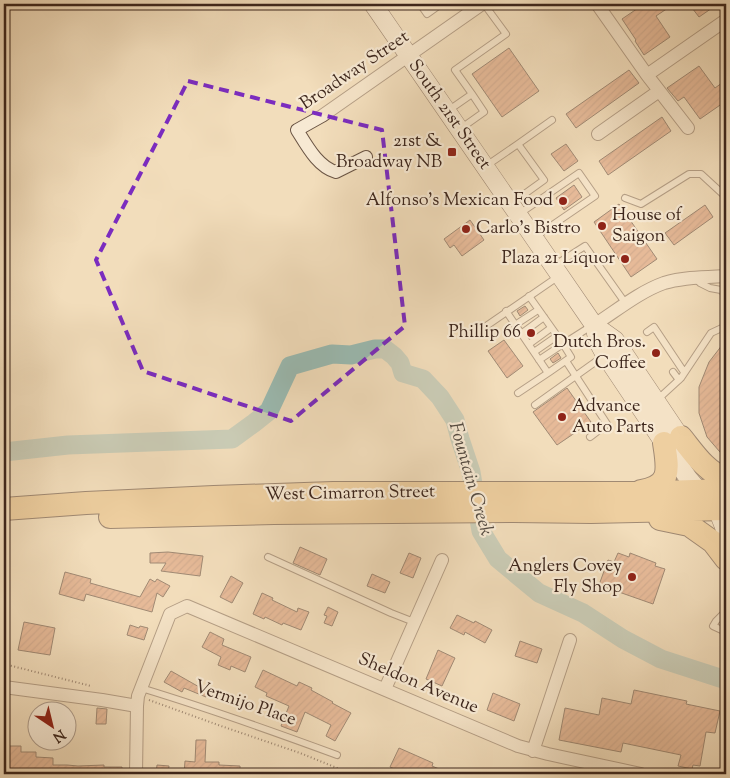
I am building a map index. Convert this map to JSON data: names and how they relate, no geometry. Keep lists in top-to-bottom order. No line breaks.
{"streets":{"highway":["West Cimarron Street"],"main road":["South 21st Street"],"street":["Broadway Street","Sheldon Avenue","Vermijo Place"]},"crossings":[["Broadway Street","South 21st Street"],["South 21st Street","West Cimarron Street"],["Sheldon Avenue","Vermijo Place"]],"water":["Fountain Creek"],"places":{"transit":["21st & Broadway NB"],"other":["Alfonso's Mexican Food","House of Saigon","Carlo's Bistro","Plaza 21 Liquor","Phillip 66","Dutch Bros. Coffee","Advance Auto Parts","Anglers Covey Fly Shop"]},"north":"bottom right"}
